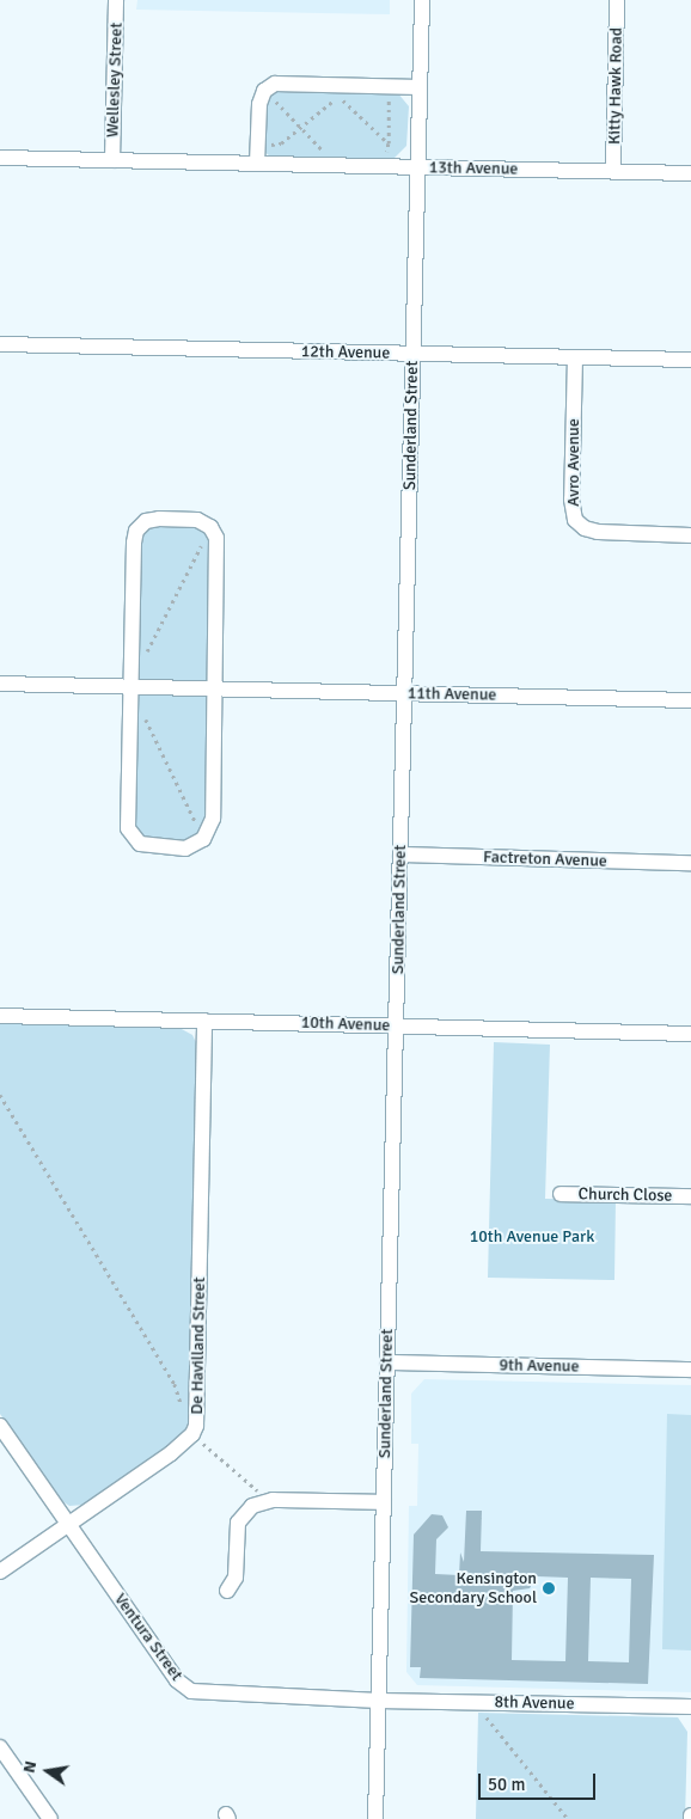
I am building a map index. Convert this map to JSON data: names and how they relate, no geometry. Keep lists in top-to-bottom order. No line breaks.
{"streets":{"street":["Wellesley Street","Kitty Hawk Road","13th Avenue","12th Avenue","Sunderland Street","Avro Avenue","11th Avenue","Factreton Avenue","10th Avenue","Church Close","De Havilland Street","9th Avenue","Ventura Street","8th Avenue"]},"crossings":[["Wellesley Street","13th Avenue"],["Kitty Hawk Road","13th Avenue"],["13th Avenue","Sunderland Street"],["12th Avenue","Sunderland Street"],["12th Avenue","Avro Avenue"],["Sunderland Street","11th Avenue"],["Sunderland Street","Factreton Avenue"],["Sunderland Street","10th Avenue"],["Sunderland Street","9th Avenue"],["Sunderland Street","Ventura Street"],["Sunderland Street","8th Avenue"],["10th Avenue","De Havilland Street"],["De Havilland Street","Ventura Street"],["Ventura Street","8th Avenue"]],"parks":["10th Avenue Park"],"places":["Kensington Secondary School"],"scale_bar":"50 m","north":"left"}
